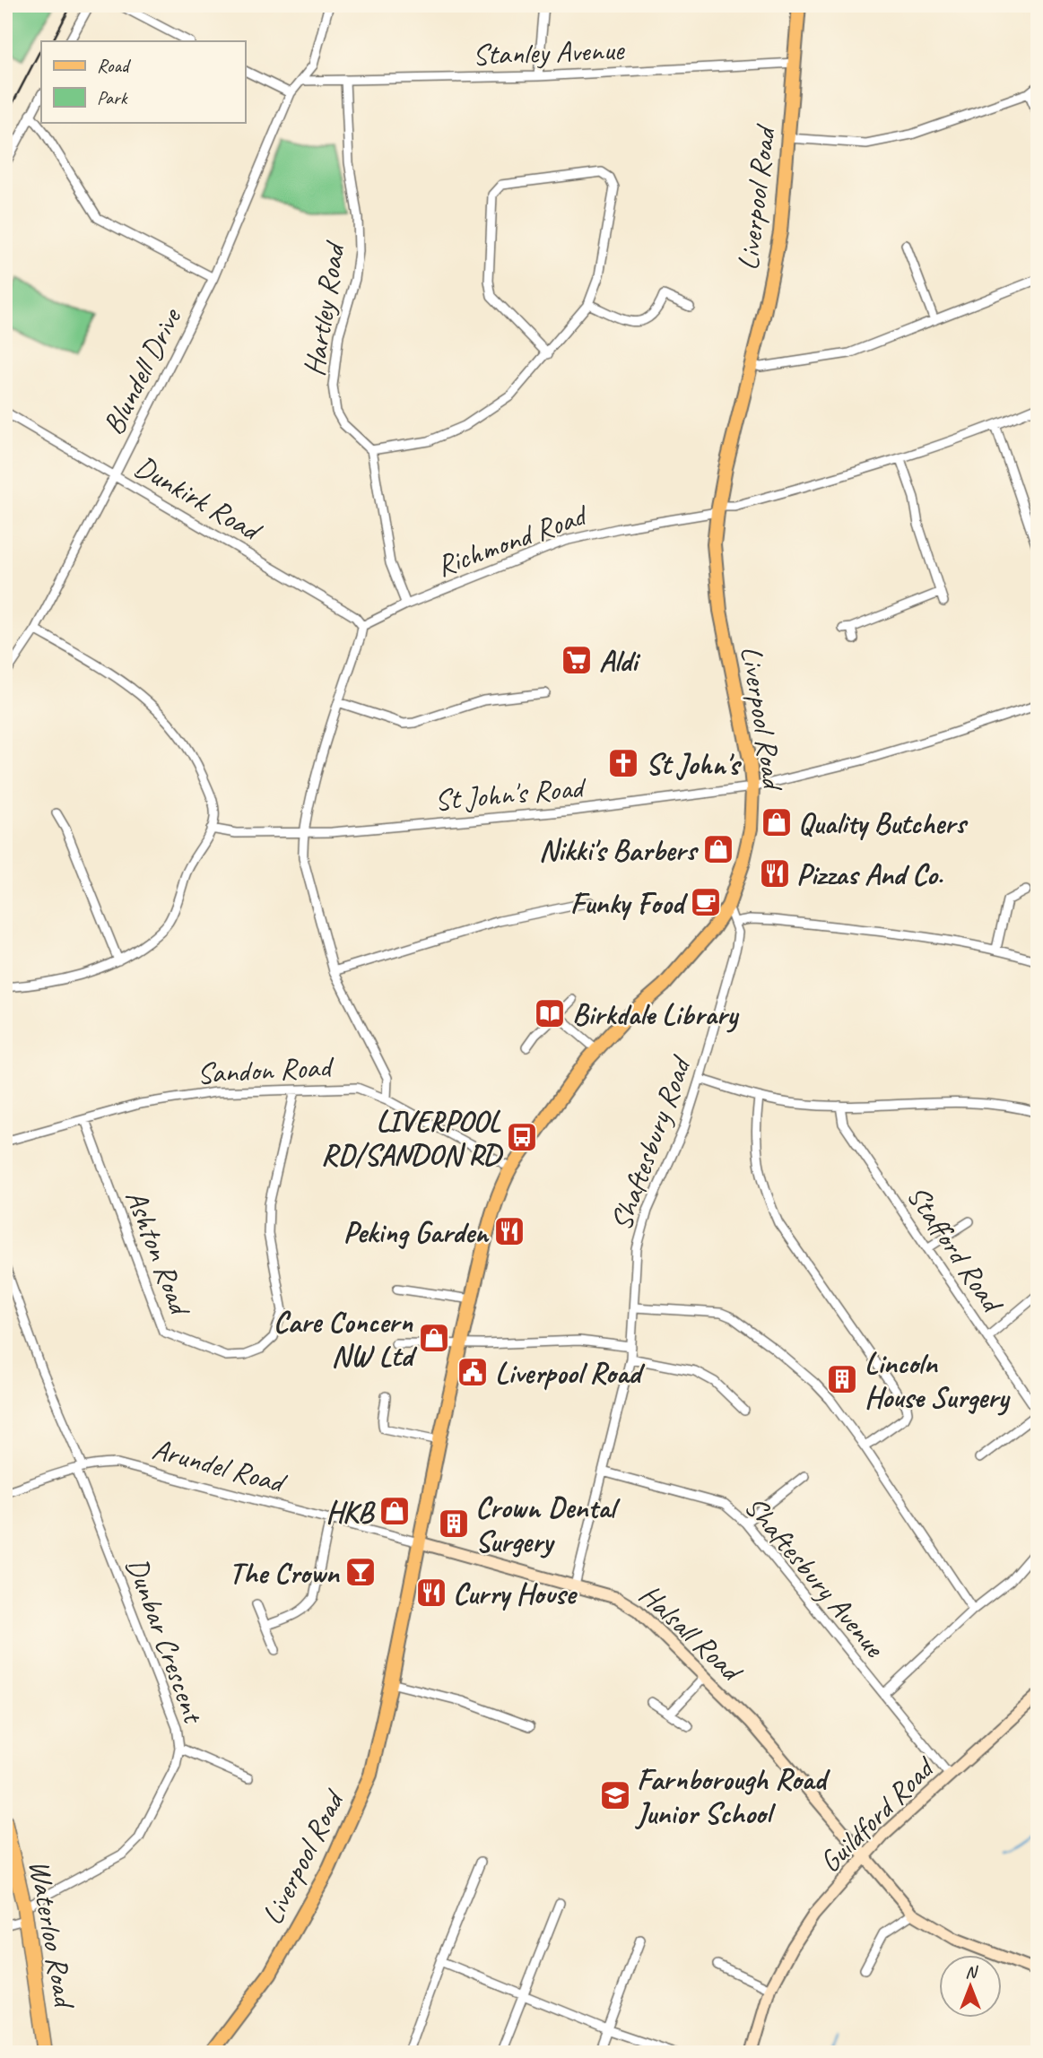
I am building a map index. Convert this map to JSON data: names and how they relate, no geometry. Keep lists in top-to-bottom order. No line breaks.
{"streets":{"highway":["Waterloo Road"],"main road":["Liverpool Road"],"street":["Stanley Avenue","Hartley Road","Blundell Drive","Dunkirk Road","Richmond Road","St John's Road","Sandon Road","Shaftesbury Road","Stafford Road","Ashton Road","Arundel Road","Shaftesbury Avenue","Halsall Road","Dunbar Crescent","Guildford Road"]},"crossings":[["Stanley Avenue","Liverpool Road"],["Stanley Avenue","Hartley Road"],["Stanley Avenue","Blundell Drive"],["Liverpool Road","Richmond Road"],["Liverpool Road","St John's Road"],["Liverpool Road","Sandon Road"],["Liverpool Road","Shaftesbury Road"],["Liverpool Road","Arundel Road"],["Liverpool Road","Halsall Road"],["Blundell Drive","Dunkirk Road"],["Dunkirk Road","Richmond Road"],["Sandon Road","Ashton Road"],["Shaftesbury Road","Shaftesbury Avenue"],["Shaftesbury Road","Halsall Road"],["Arundel Road","Halsall Road"],["Arundel Road","Dunbar Crescent"],["Shaftesbury Avenue","Guildford Road"],["Halsall Road","Guildford Road"],["Dunbar Crescent","Waterloo Road"]],"places":{"supermarket":["Aldi"],"church":["St John's"],"shop":["Quality Butchers","Nikki's Barbers","Care Concern NW Ltd","HKB"],"restaurant":["Pizzas And Co.","Peking Garden","Curry House"],"cafe":["Funky Food"],"library":["Birkdale Library"],"bus stop":["LIVERPOOL RD/SANDON RD"],"public building":["Liverpool Road"],"building":["Lincoln House Surgery","Crown Dental Surgery"],"bar":["The Crown"],"school or university":["Farnborough Road Junior School"]},"legend":["Road","Park"],"north":"top"}
